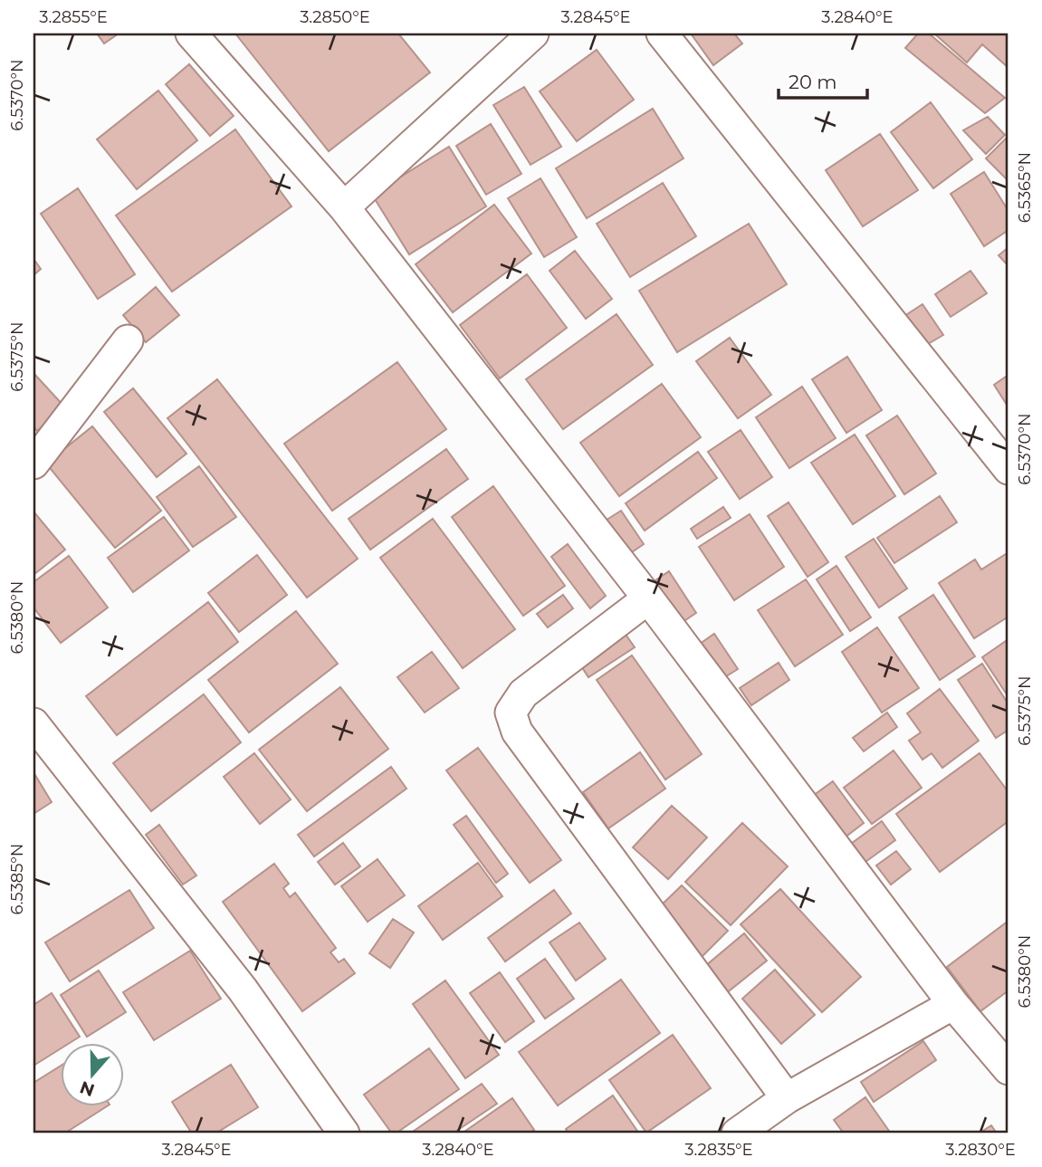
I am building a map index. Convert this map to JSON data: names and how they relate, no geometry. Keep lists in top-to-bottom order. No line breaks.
{"scale_bar":"20 m","north":"bottom","coordinates":["3.2855°E","3.2850°E","3.2845°E","3.2840°E","6.5370°N","6.5365°N","6.5375°N","6.5380°N","6.5385°N","3.2835°E","3.2830°E"]}
